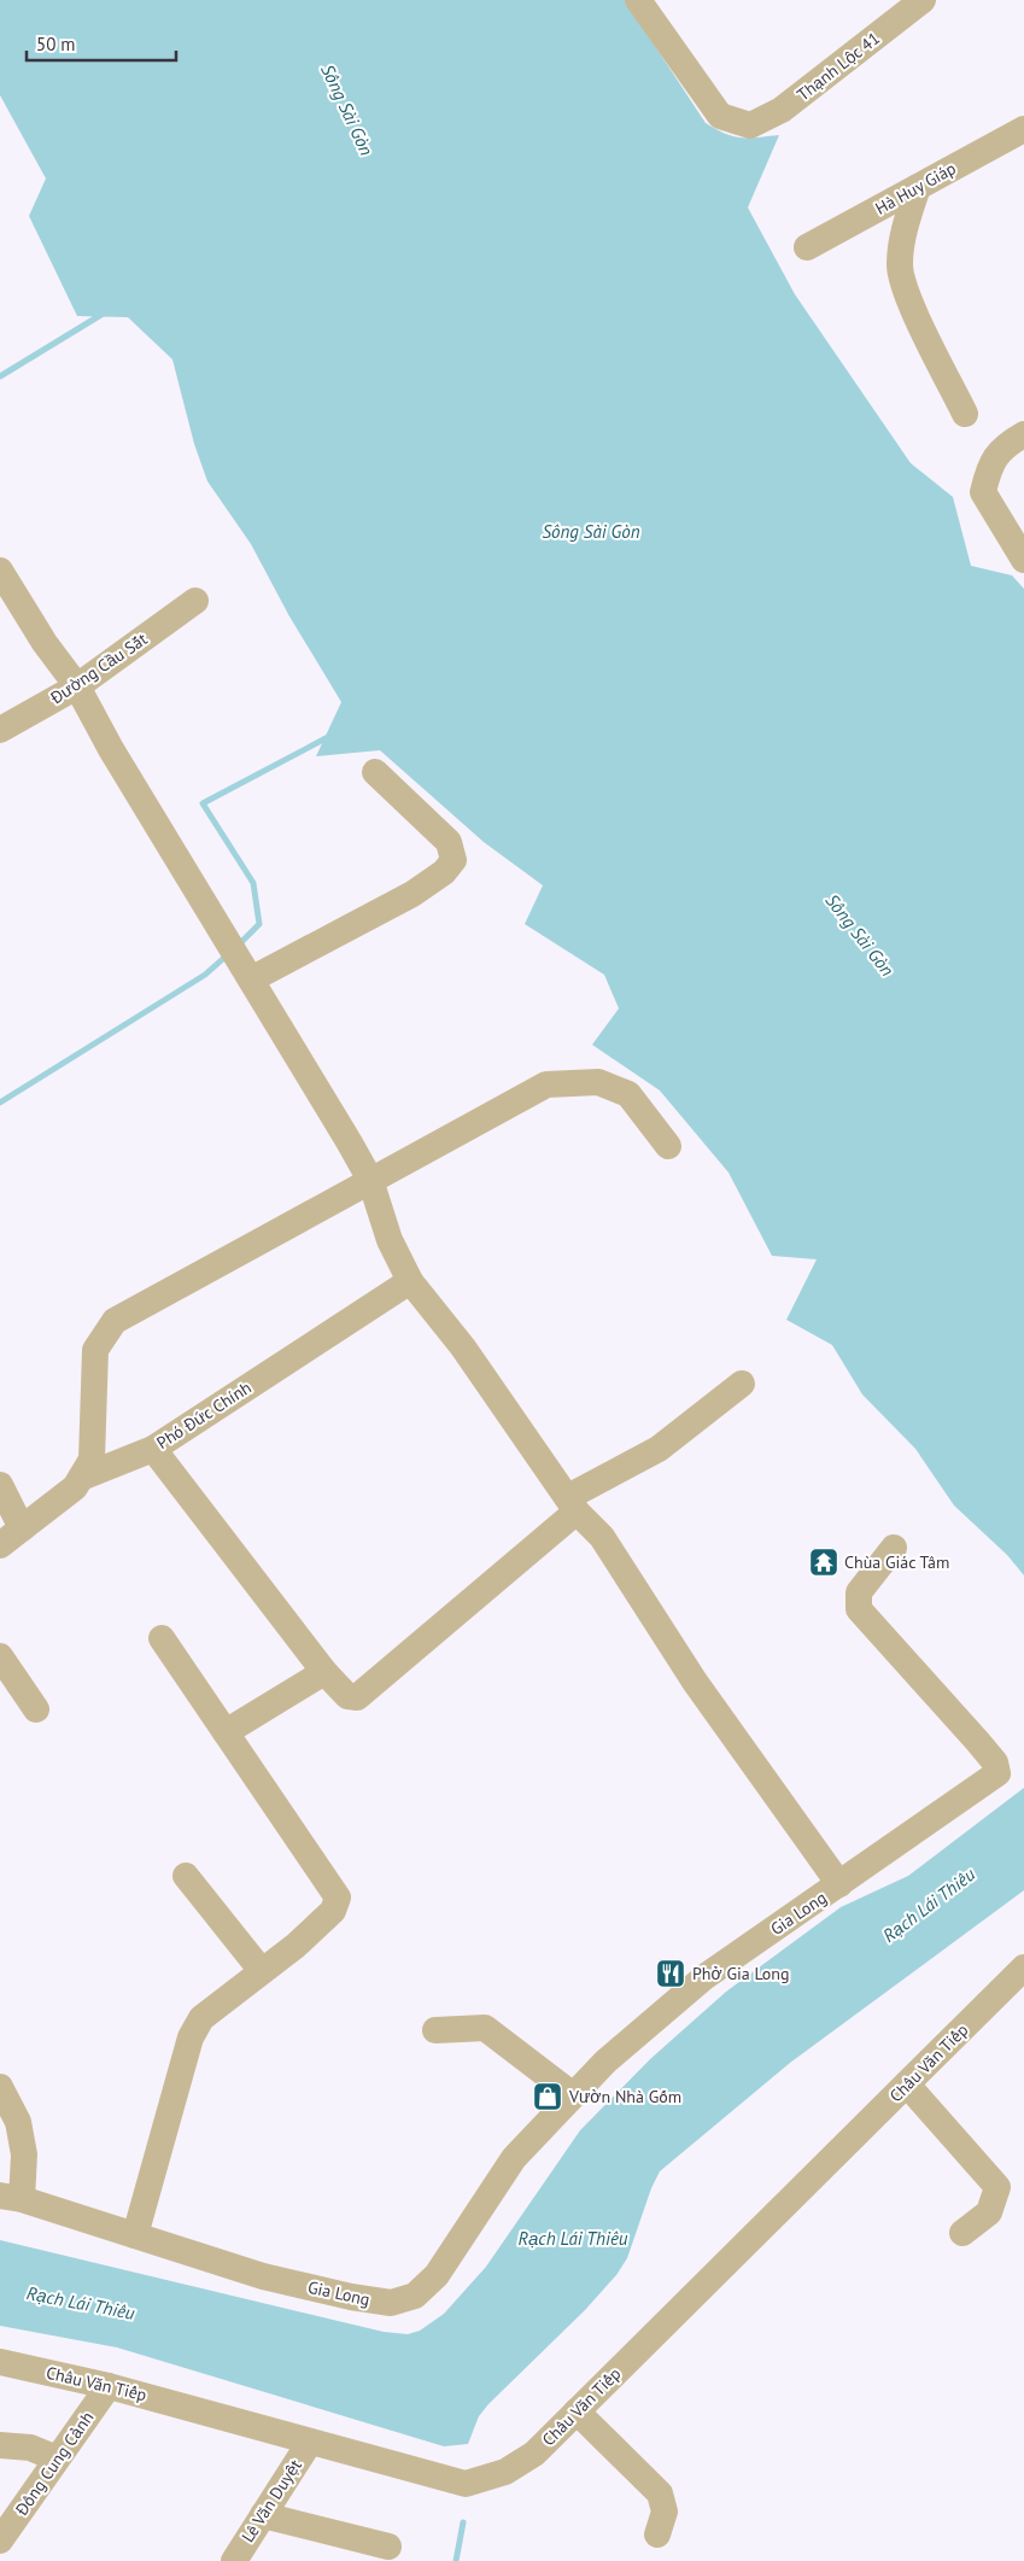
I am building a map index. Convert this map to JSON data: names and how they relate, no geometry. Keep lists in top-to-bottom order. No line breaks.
{"streets":{"street":["Thạnh Lộc 41","Hà Huy Giáp","Đường Cầu Sắt","Phó Đức Chính","Gia Long","Châu Văn Tiếp","Đông Cung Cảnh","Lê Văn Duyệt"]},"crossings":[["Châu Văn Tiếp","Đông Cung Cảnh"],["Châu Văn Tiếp","Lê Văn Duyệt"]],"water":["Sông Sài Gòn","Rạch Lái Thiêu"],"places":{"temple":["Chùa Giác Tâm"],"restaurant":["Phở Gia Long"],"shop":["Vườn Nhà Gốm"]},"scale_bar":"50 m"}
